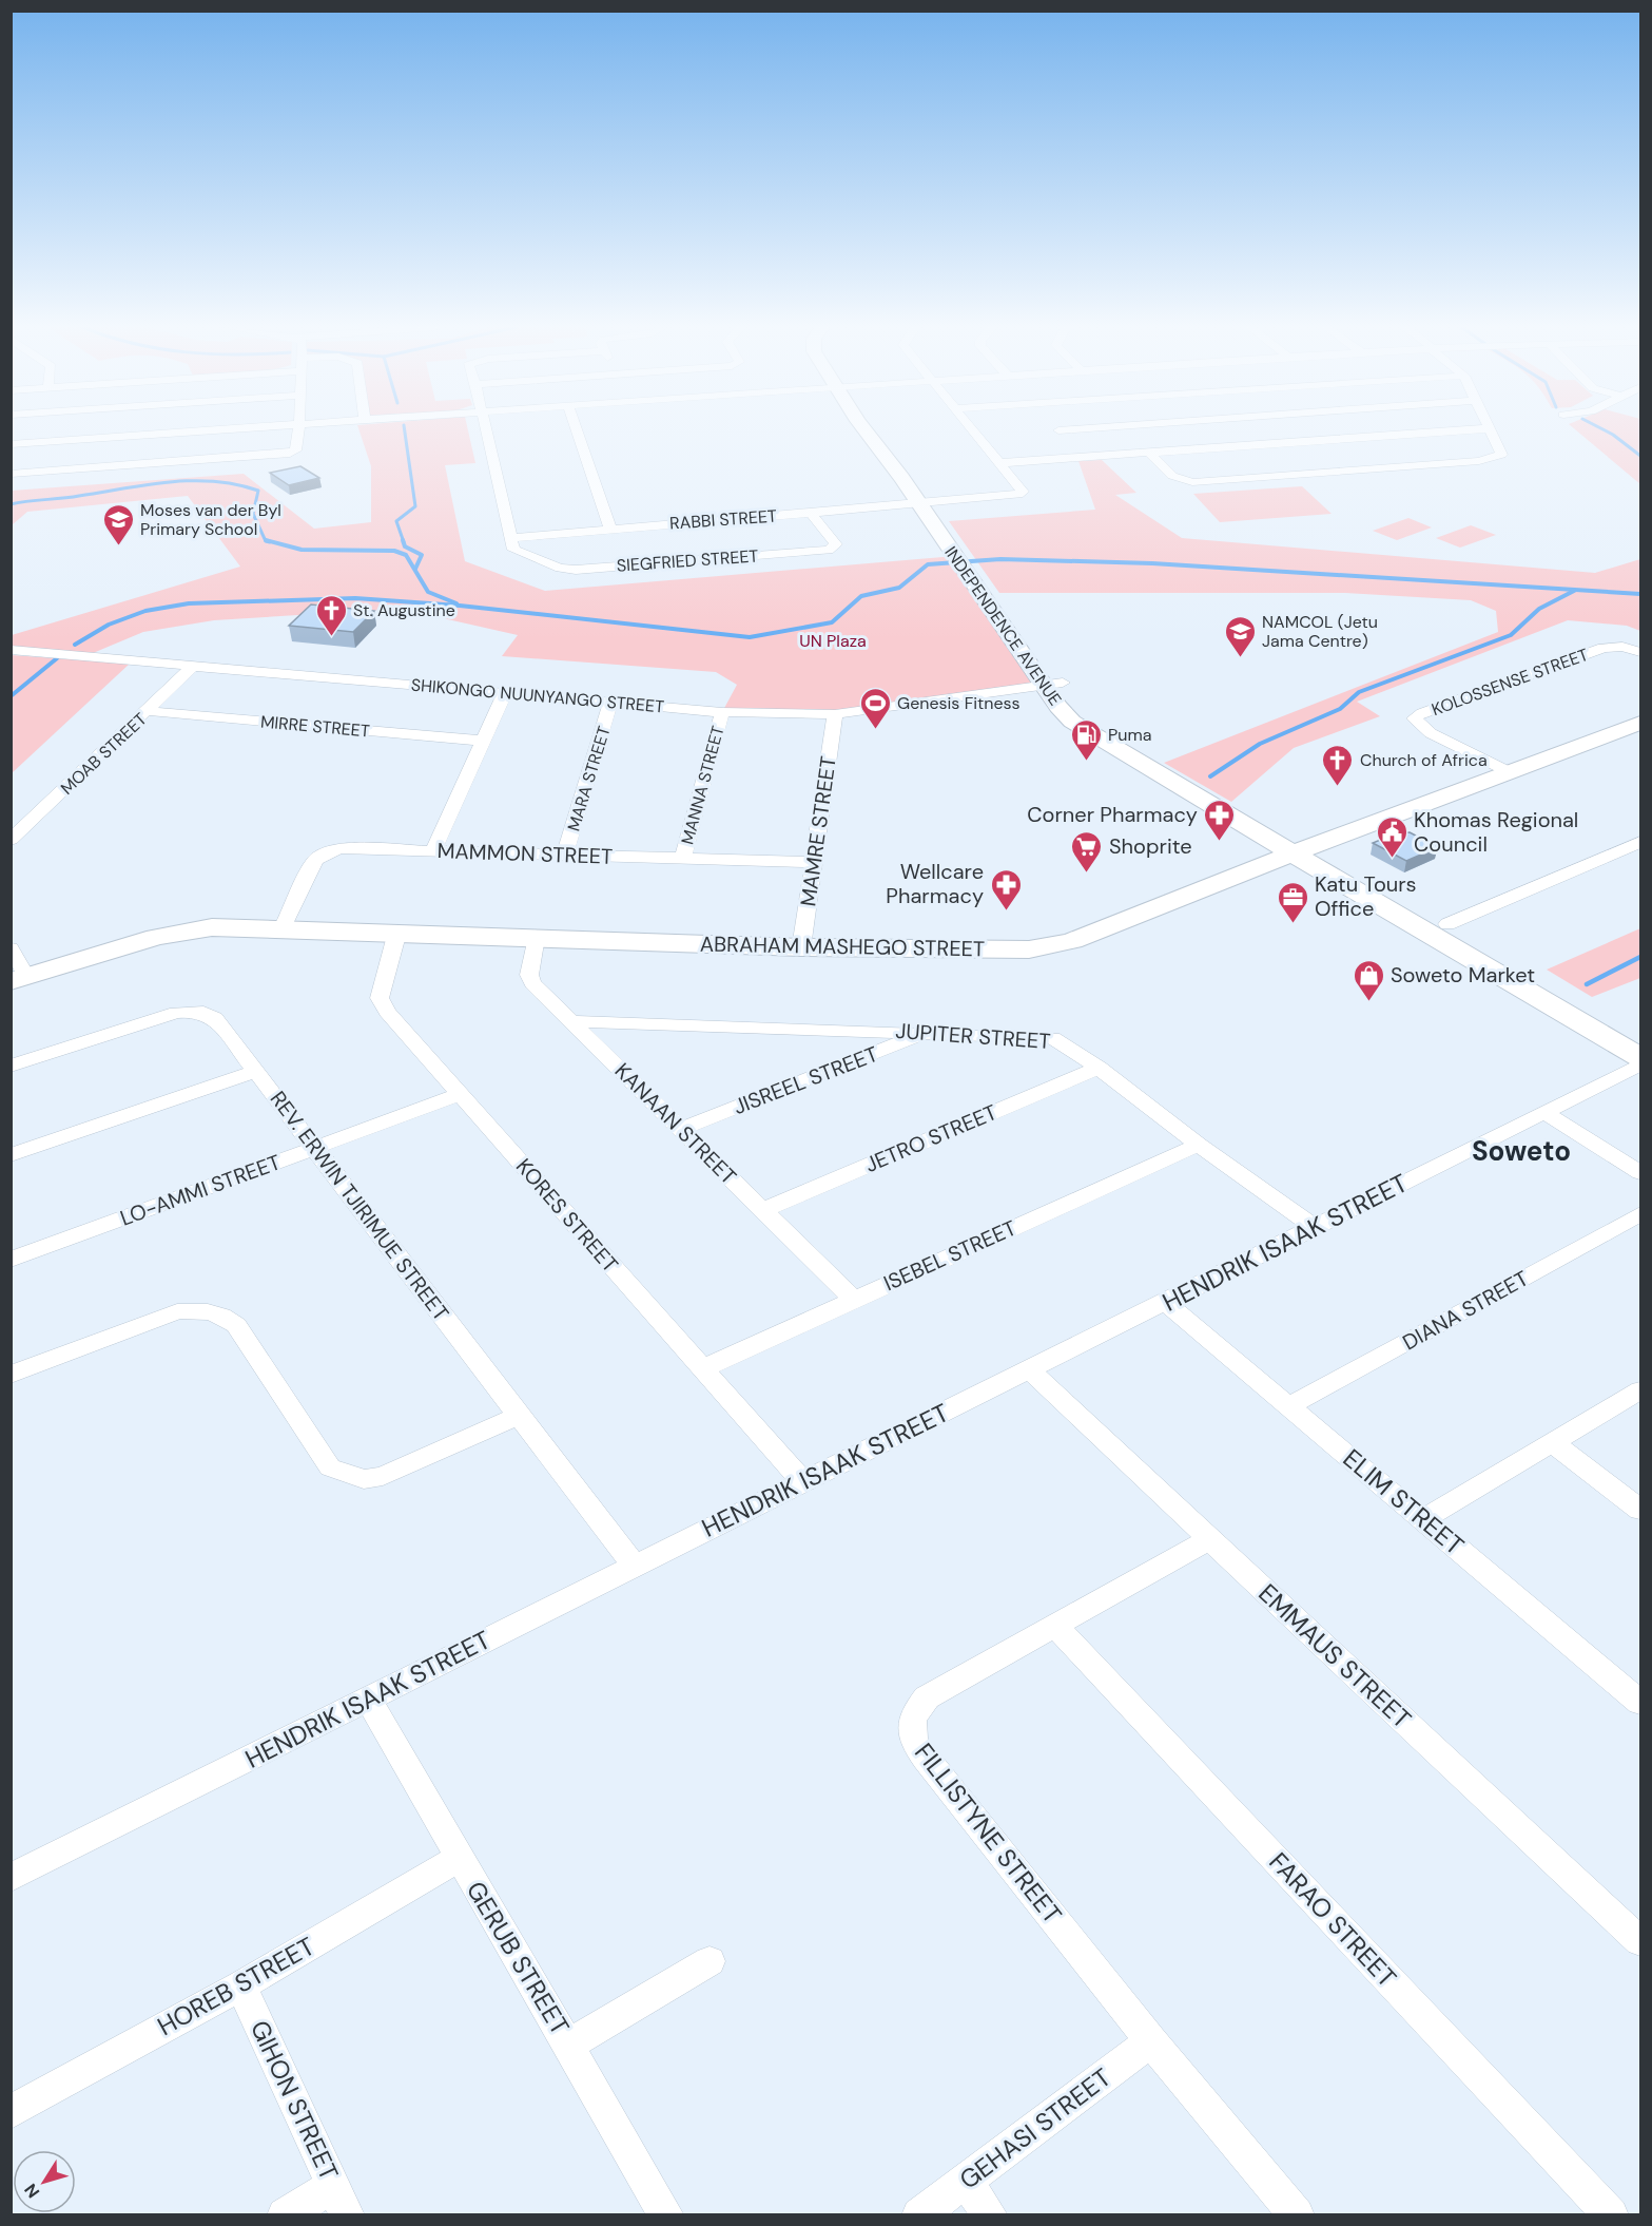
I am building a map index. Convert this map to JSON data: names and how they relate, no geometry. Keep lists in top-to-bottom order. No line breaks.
{"streets":{"main road":["INDEPENDENCE AVENUE","ABRAHAM MASHEGO STREET"],"street":["RABBI STREET","SIEGFRIED STREET","KOLOSSENSE STREET","SHIKONGO NUUNYANGO STREET","MIRRE STREET","MOAB STREET","MARA STREET","MANNA STREET","MAMRE STREET","MAMMON STREET","JUPITER STREET","JISREEL STREET","KANAAN STREET","JETRO STREET","LO-AMMI STREET","REV. ERWIN TJIRIMUE STREET","KORES STREET","HENDRIK ISAAK STREET","ISEBEL STREET","DIANA STREET","ELIM STREET","EMMAUS STREET","FILLISTYNE STREET","FARAO STREET","GERUB STREET","HOREB STREET","GIHON STREET","GEHASI STREET"]},"crossings":[["RABBI STREET","SIEGFRIED STREET"],["RABBI STREET","INDEPENDENCE AVENUE"],["INDEPENDENCE AVENUE","SHIKONGO NUUNYANGO STREET"],["INDEPENDENCE AVENUE","ABRAHAM MASHEGO STREET"],["KOLOSSENSE STREET","ABRAHAM MASHEGO STREET"],["SHIKONGO NUUNYANGO STREET","MOAB STREET"],["SHIKONGO NUUNYANGO STREET","MARA STREET"],["SHIKONGO NUUNYANGO STREET","MANNA STREET"],["SHIKONGO NUUNYANGO STREET","MAMRE STREET"],["MIRRE STREET","MOAB STREET"],["MARA STREET","MAMMON STREET"],["MANNA STREET","MAMMON STREET"],["MAMRE STREET","MAMMON STREET"],["MAMRE STREET","ABRAHAM MASHEGO STREET"],["MAMMON STREET","ABRAHAM MASHEGO STREET"],["ABRAHAM MASHEGO STREET","KANAAN STREET"],["ABRAHAM MASHEGO STREET","KORES STREET"],["JUPITER STREET","JISREEL STREET"],["JUPITER STREET","KANAAN STREET"],["JUPITER STREET","JETRO STREET"],["JUPITER STREET","HENDRIK ISAAK STREET"],["JUPITER STREET","ISEBEL STREET"],["JISREEL STREET","KANAAN STREET"],["KANAAN STREET","JETRO STREET"],["KANAAN STREET","ISEBEL STREET"],["LO-AMMI STREET","REV. ERWIN TJIRIMUE STREET"],["LO-AMMI STREET","KORES STREET"],["REV. ERWIN TJIRIMUE STREET","HENDRIK ISAAK STREET"],["KORES STREET","HENDRIK ISAAK STREET"],["KORES STREET","ISEBEL STREET"],["HENDRIK ISAAK STREET","ELIM STREET"],["HENDRIK ISAAK STREET","EMMAUS STREET"],["HENDRIK ISAAK STREET","GERUB STREET"],["DIANA STREET","ELIM STREET"],["EMMAUS STREET","FILLISTYNE STREET"],["FILLISTYNE STREET","FARAO STREET"],["FILLISTYNE STREET","GEHASI STREET"],["GERUB STREET","HOREB STREET"],["HOREB STREET","GIHON STREET"]],"districts":["Soweto"],"parks":["UN Plaza"],"places":{"school or university":["Moses van der Byl Primary School","NAMCOL (Jetu Jama Centre)"],"church":["St. Augustine","Church of Africa"],"sports":["Genesis Fitness"],"fuel station":["Puma"],"pharmacy":["Corner Pharmacy","Wellcare Pharmacy"],"public building":["Khomas Regional Council"],"supermarket":["Shoprite"],"office":["Katu Tours Office"],"shop":["Soweto Market"]},"north":"bottom left"}
